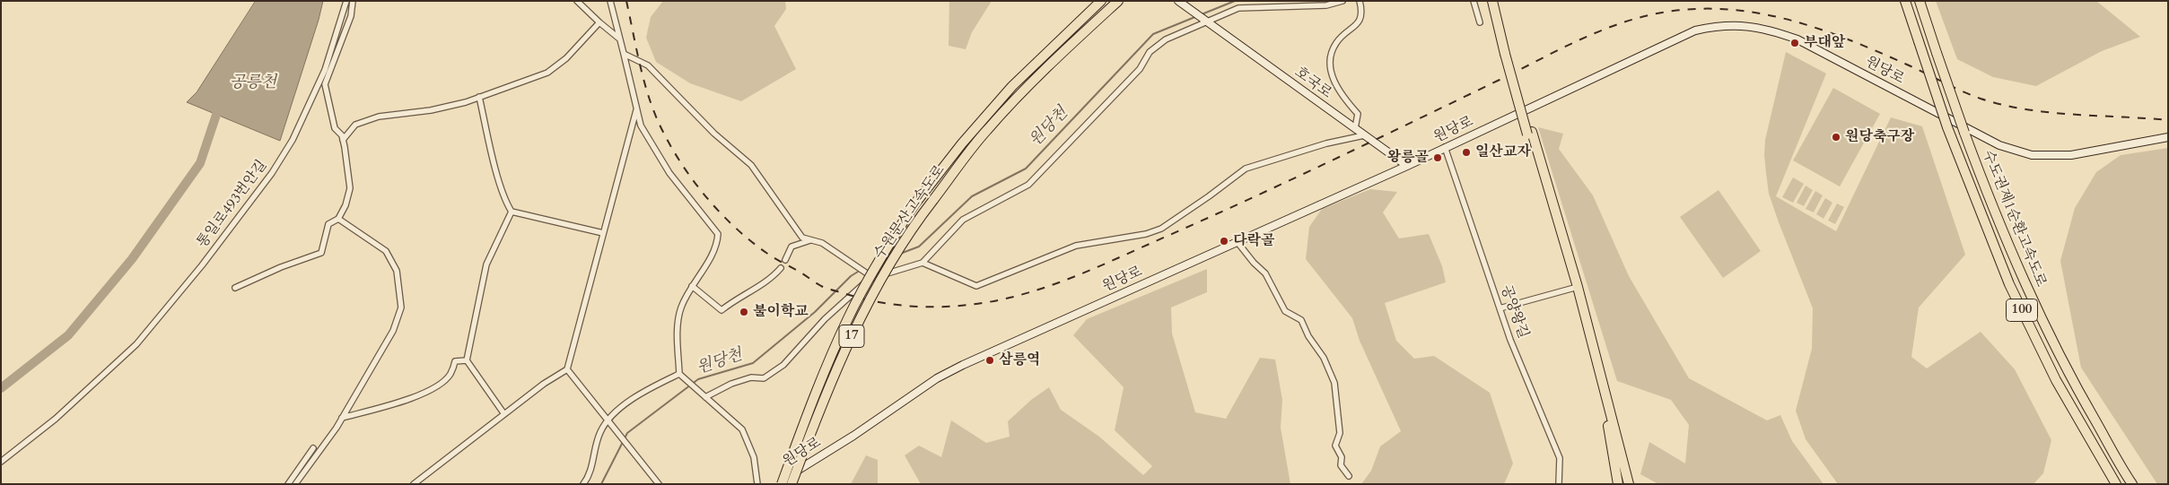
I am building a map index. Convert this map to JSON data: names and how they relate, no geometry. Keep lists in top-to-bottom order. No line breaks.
{"streets":{"highway":["수원문산고속도로","수도권제1순환고속도로","100","17"],"main road":["원당로","호국로"],"street":["통일로493번안길","공양왕길"]},"crossings":[["원당로","호국로"],["원당로","공양왕길"]],"water":["공릉천","원당천"],"places":["부대앞","원당축구장","일산교자","왕릉골","다락골","불이학교","삼릉역"]}
